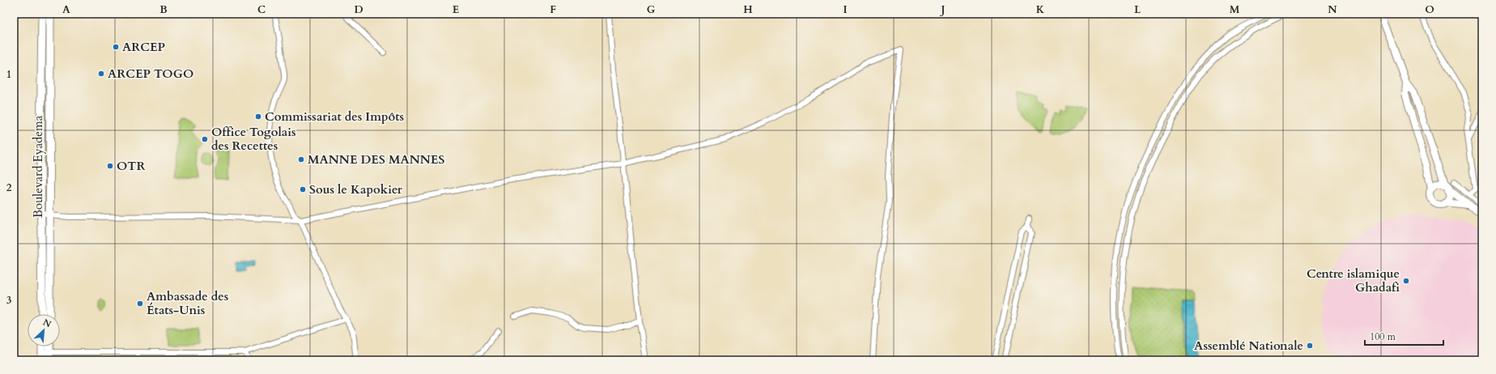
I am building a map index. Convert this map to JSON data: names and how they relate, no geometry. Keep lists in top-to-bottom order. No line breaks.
{"streets":{"highway":["Boulevard Eyadema"]},"places":["ARCEP","ARCEP TOGO","Commissariat des Impôts","Office Togolais des Recettes","MANNE DES MANNES","OTR","Sous le Kapokier","Centre islamique Ghadafi","Ambassade des États-Unis","Assemblé Nationale"],"scale_bar":"100 m","north":"top right","grid":{"columns":["A","B","C","D","E","F","G","H","I","J","K","L","M","N","O"],"rows":["1","2","3"]}}
